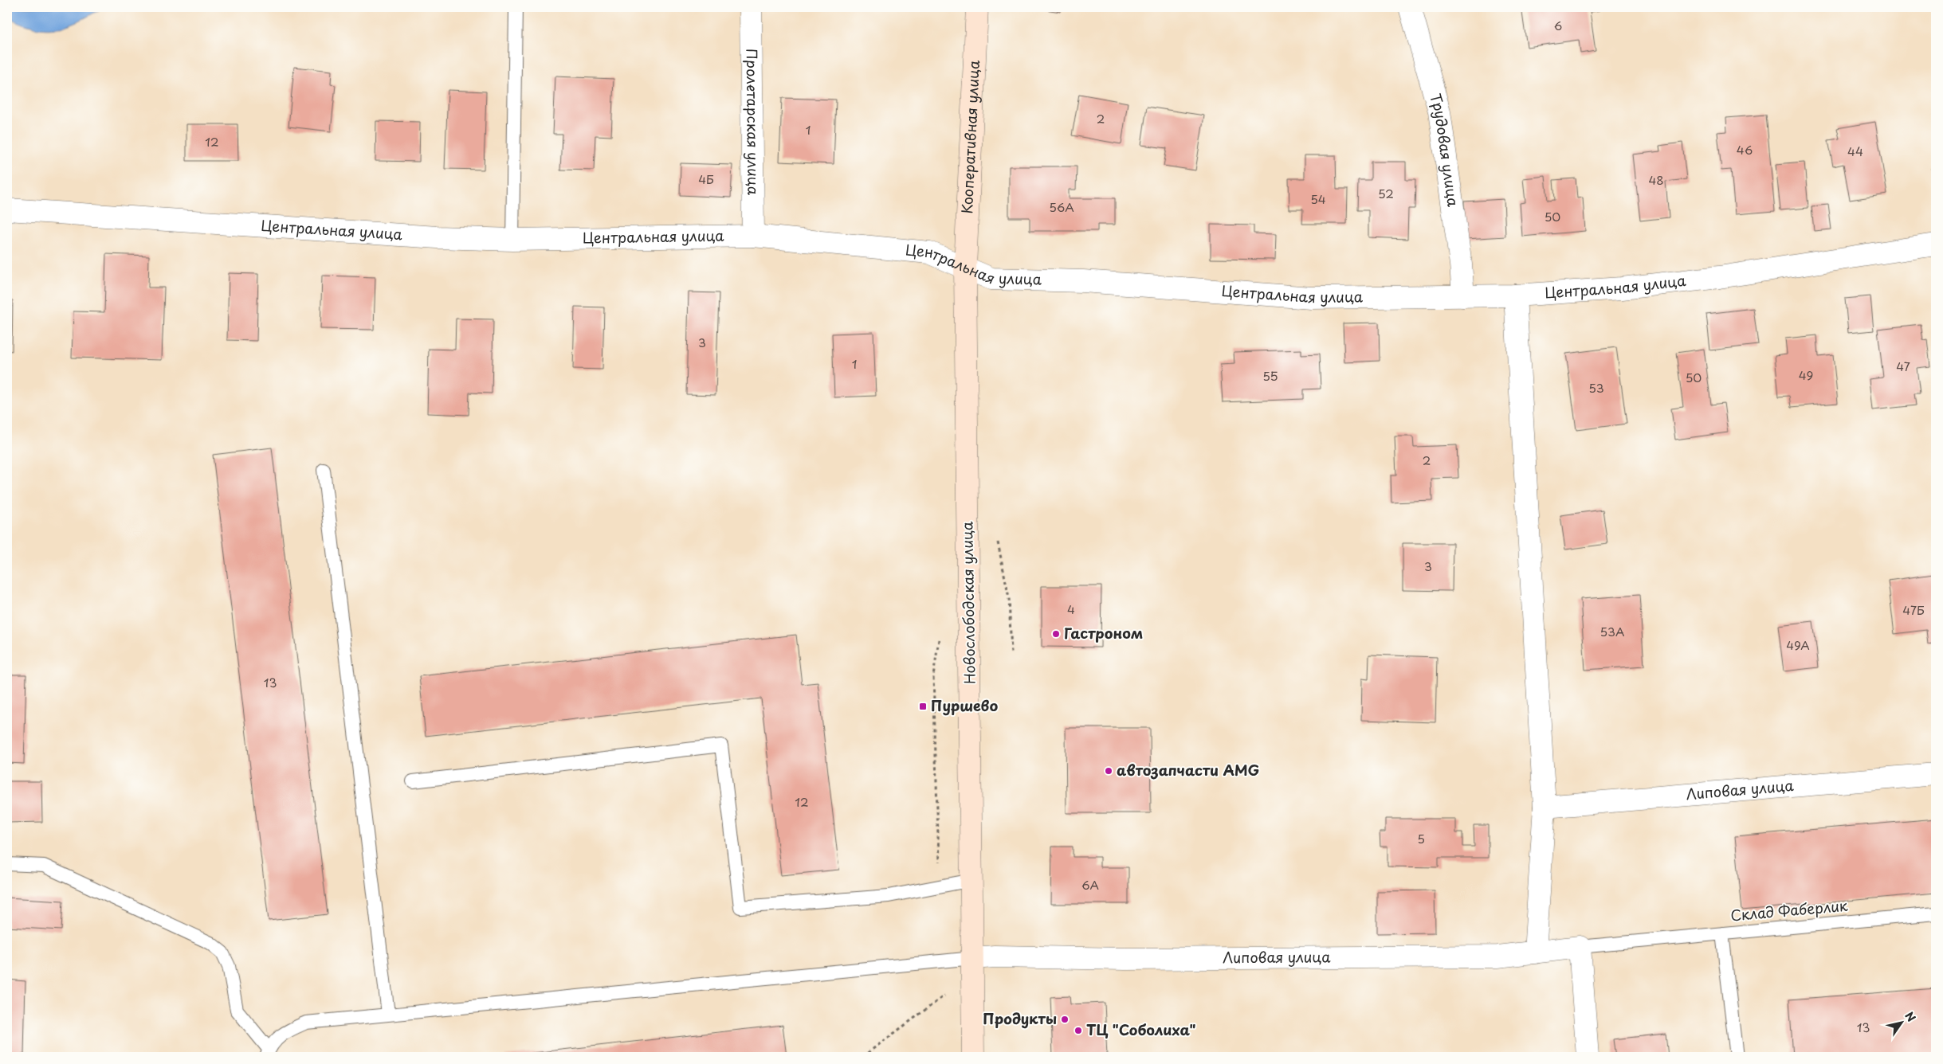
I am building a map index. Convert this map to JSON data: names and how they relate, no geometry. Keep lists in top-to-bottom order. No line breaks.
{"streets":{"main road":["Кооперативная улица","Новослободская улица"],"street":["Пролетарская улица","Трудовая улица","Центральная улица","Липовая улица"],"lane":["Склад Фаберлик"]},"crossings":[["Пролетарская улица","Центральная улица"],["Кооперативная улица","Центральная улица"],["Кооперативная улица","Новослободская улица"],["Трудовая улица","Центральная улица"],["Центральная улица","Новослободская улица"],["Новослободская улица","Липовая улица"]],"places":{"other":["Гастроном","автозапчасти AMG","Продукты","ТЦ \"Соболиха\""],"transit":["Пуршево"]},"house_numbers":["6","2","1","12","46","44","4Б","48","52","54","56А","50","3","1","47","49","55","50","53","2","3","4","47Б","53А","49А","13","12","5","6А","13"],"north":"top right"}
